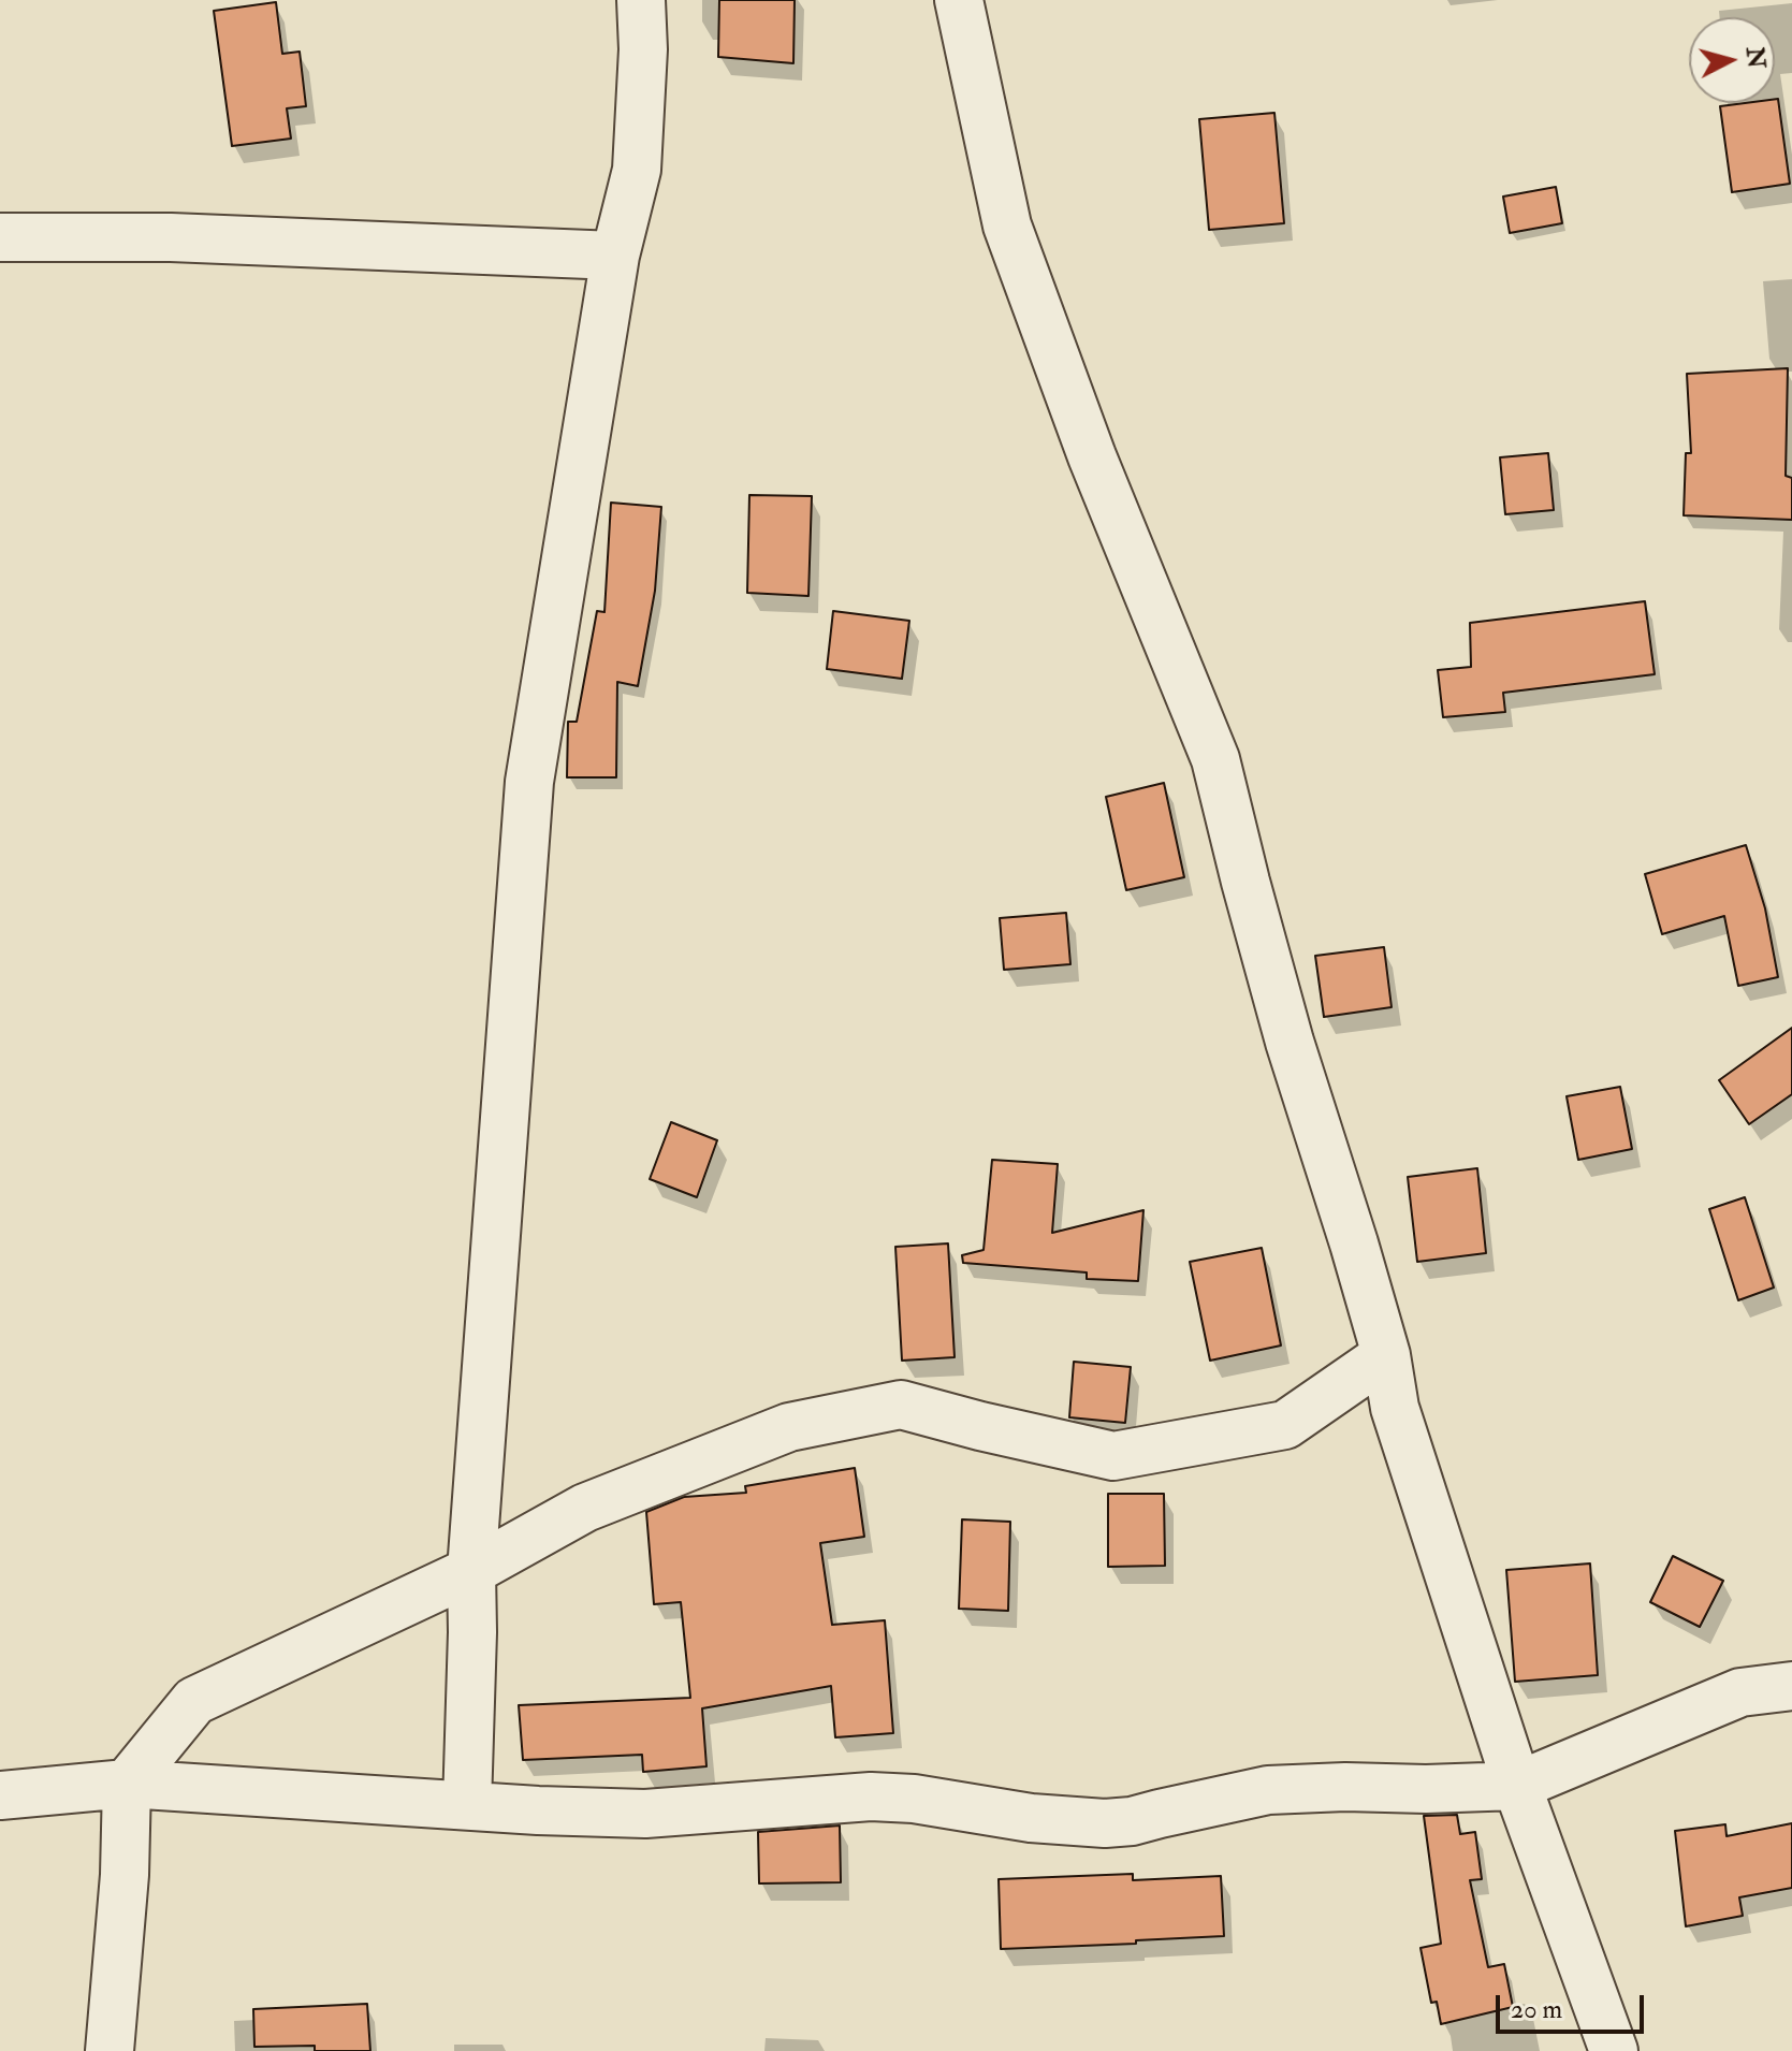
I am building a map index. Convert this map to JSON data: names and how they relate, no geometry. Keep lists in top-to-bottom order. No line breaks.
{"scale_bar":"20 m","north":"right"}
